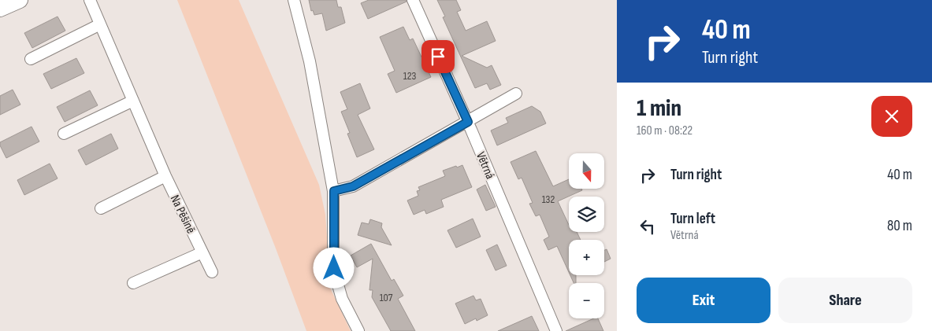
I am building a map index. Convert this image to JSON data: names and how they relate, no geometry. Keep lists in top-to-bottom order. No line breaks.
{"streets":{"street":["Větrná","Na Pěšině"]},"house_numbers":["123","132","107"],"north":"bottom","page":{"turn":["40 m","Turn right"],"heading":["1 min","160 m · 08:22"],"list":[{"name":"Turn right","value":"40 m"},{"name":"Turn left","note":"Větrná","value":"80 m"}],"map_buttons":["+","−"],"buttons":["Exit","Share"]}}
